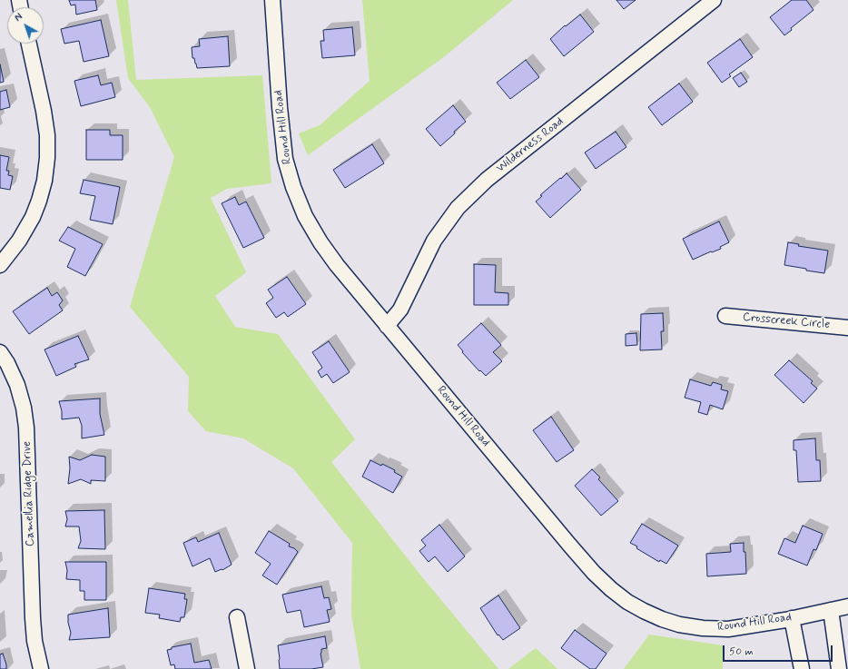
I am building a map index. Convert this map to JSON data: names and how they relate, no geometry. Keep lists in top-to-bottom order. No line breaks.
{"streets":{"street":["Round Hill Road","Wilderness Road","Crosscreek Circle","Camellia Ridge Drive"]},"crossings":[["Round Hill Road","Wilderness Road"]],"scale_bar":"50 m","north":"top left"}
